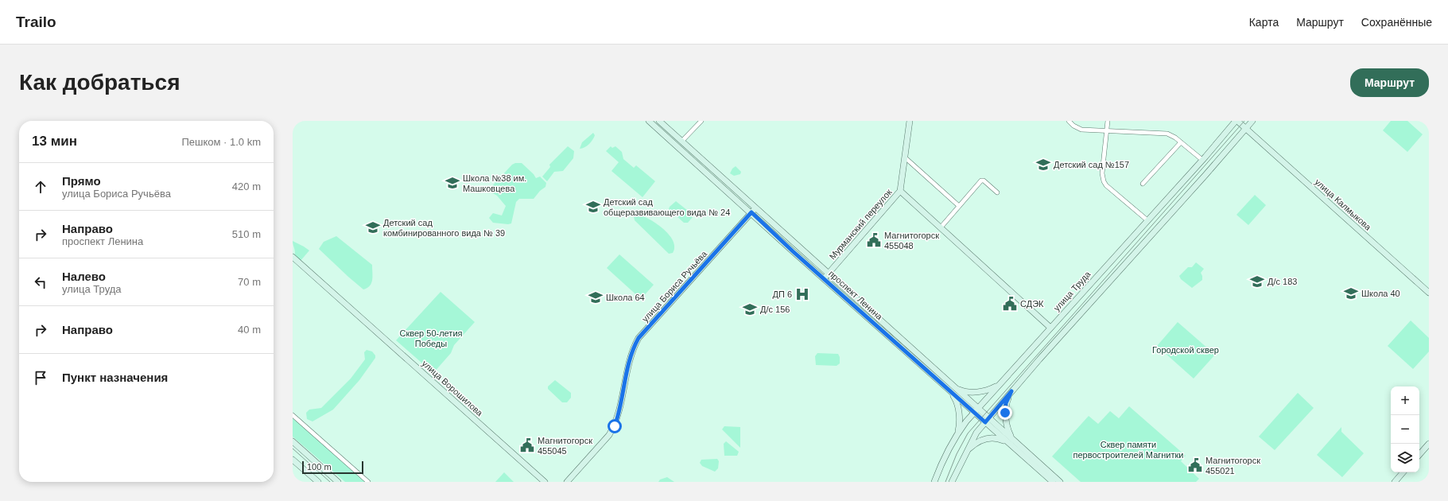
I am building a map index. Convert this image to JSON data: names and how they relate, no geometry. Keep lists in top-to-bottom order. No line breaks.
{"streets":{"main road":["улица Калмыкова","Мурманский переулок","улица Бориса Ручьёва","улица Труда","проспект Ленина","улица Ворошилова"]},"crossings":[["улица Калмыкова","улица Труда"],["Мурманский переулок","проспект Ленина"],["улица Бориса Ручьёва","проспект Ленина"],["улица Труда","проспект Ленина"]],"parks":["Сквер 50-летия Победы","Городской сквер","Сквер памяти первостроителей Магнитки"],"places":{"school or university":["Детский сад №157","Школа №38 им. Машковцева","Детский сад общеразвивающего вида № 24","Детский сад комбинированного вида № 39","Д/с 183","Школа 40","Школа 64","Д/с 156"],"public building":["Магнитогорск 455048","СДЭК","Магнитогорск 455045","Магнитогорск 455021"],"hospital":["ДП 6"]},"scale_bar":"100 m","page":{"header":"Trailo","nav":["Карта","Маршрут","Сохранённые"],"buttons":"Маршрут","title":"Как добраться","heading":["13 мин","Пешком · 1.0 km"],"list":[["Прямо","улица Бориса Ручьёва","420 m"],["Направо","проспект Ленина","510 m"],["Налево","улица Труда","70 m"],["Направо","40 m"],"Пункт назначения"],"map_buttons":["+","−"],"scale":"100 m"}}
